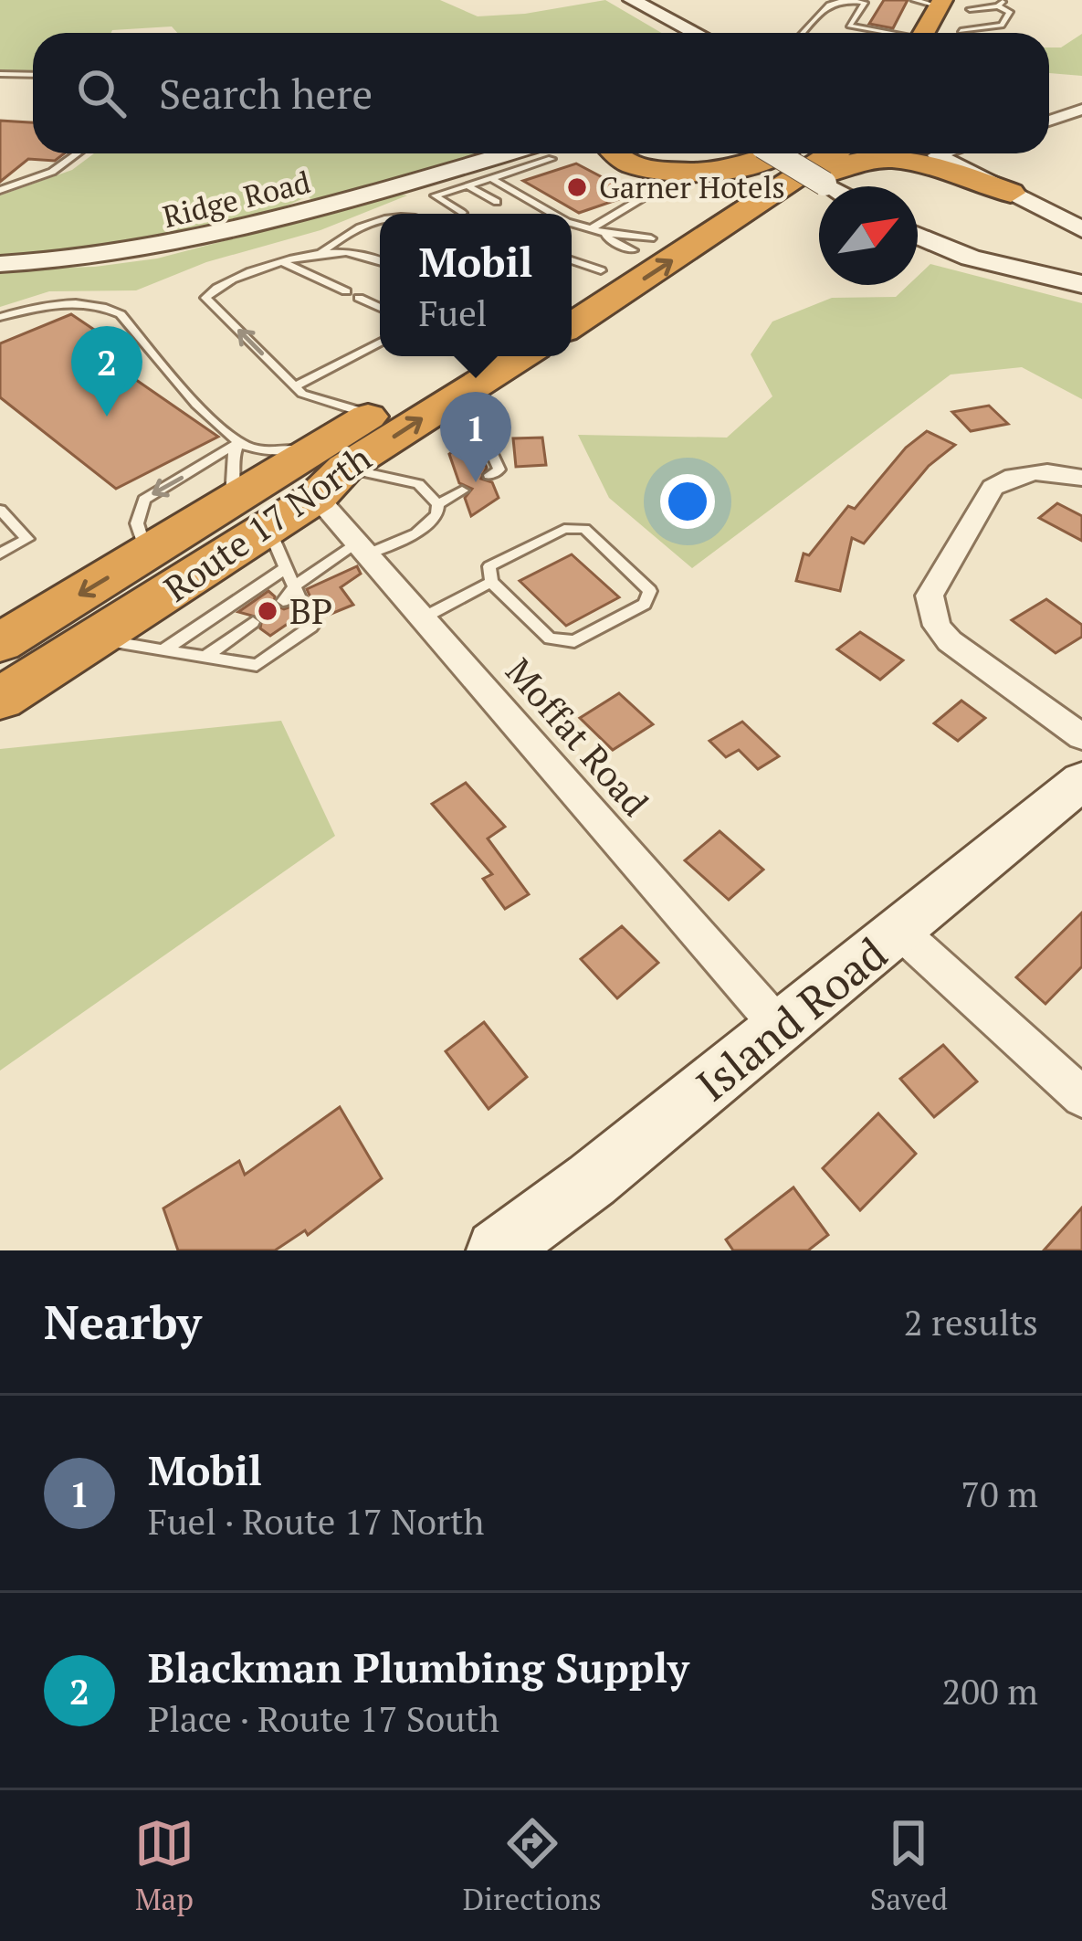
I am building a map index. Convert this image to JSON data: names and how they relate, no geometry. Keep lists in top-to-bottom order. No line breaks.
{"streets":{"highway":["Route 17 North"],"street":["Ridge Road","Moffat Road","Island Road"]},"crossings":[["Route 17 North","Moffat Road"],["Moffat Road","Island Road"]],"places":["Garner Hotels","BP"],"north":"top right","page":{"search":"Search here","popup":["Mobil","Fuel"],"pins":["2","1"],"heading":["Nearby","2 results"],"list":[{"mark":"1","name":"Mobil","note":"Fuel · Route 17 North","value":"70 m"},{"mark":"2","name":"Blackman Plumbing Supply","note":"Place · Route 17 South","value":"200 m"}],"nav":["Map","Directions","Saved"]}}
